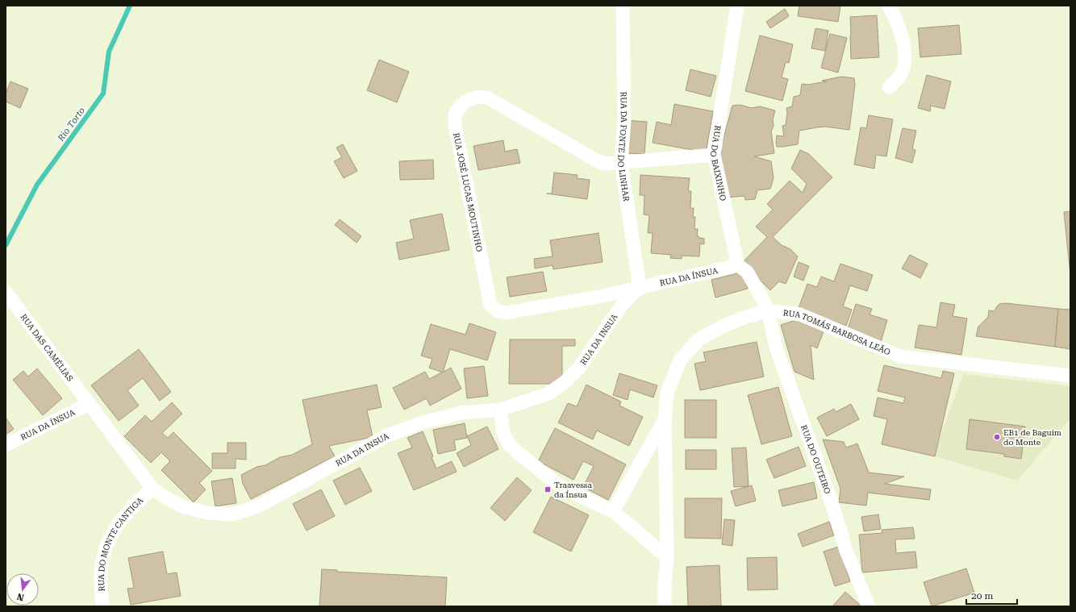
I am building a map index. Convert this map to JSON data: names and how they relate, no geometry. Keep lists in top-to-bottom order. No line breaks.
{"streets":{"street":["RUA DA FONTE DO LINHAR","RUA DO BAIXINHO","RUA JOSÉ LUCAS MOUTINHO","RUA DA ÍNSUA","RUA TOMÁS BARBOSA LEÃO","RUA DA INSUA","RUA DAS CAMÉLIAS","RUA DO OUTEIRO","RUA DO MONTE CANTIGA"]},"crossings":[["RUA DA FONTE DO LINHAR","RUA JOSÉ LUCAS MOUTINHO"],["RUA DA FONTE DO LINHAR","RUA DA ÍNSUA"],["RUA DA FONTE DO LINHAR","RUA DA INSUA"],["RUA DO BAIXINHO","RUA DA ÍNSUA"],["RUA JOSÉ LUCAS MOUTINHO","RUA DA ÍNSUA"],["RUA JOSÉ LUCAS MOUTINHO","RUA DA INSUA"],["RUA DA ÍNSUA","RUA DA INSUA"],["RUA DA ÍNSUA","RUA DAS CAMÉLIAS"],["RUA TOMÁS BARBOSA LEÃO","RUA DO OUTEIRO"],["RUA DA INSUA","RUA DAS CAMÉLIAS"],["RUA DA INSUA","RUA DO MONTE CANTIGA"]],"water":["Rio Torto"],"places":{"other":["EB1 de Baguim do Monte"],"transit":["Traavessa da Ínsua"]},"scale_bar":"20 m","north":"bottom"}
